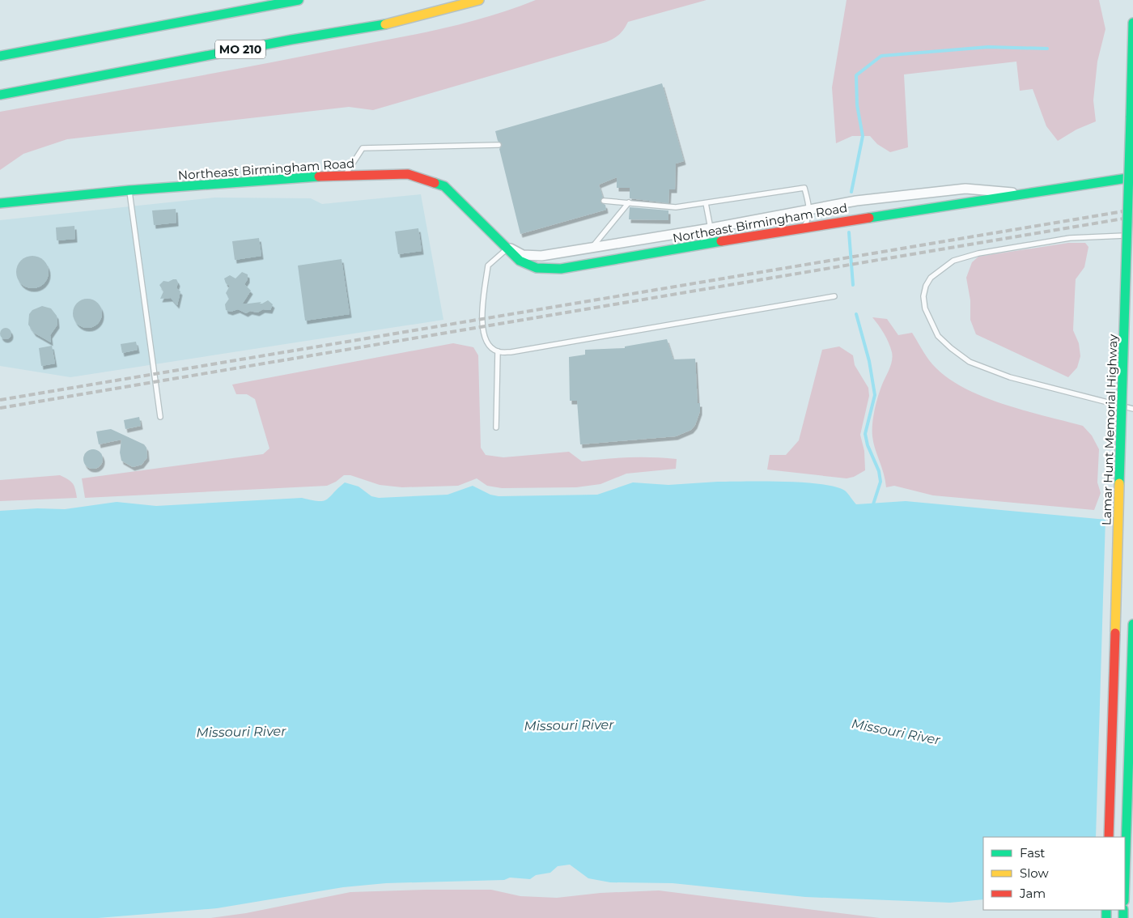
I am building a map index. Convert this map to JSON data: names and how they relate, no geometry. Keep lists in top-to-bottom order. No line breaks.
{"streets":{"main road":["MO 210","Northeast Birmingham Road","Lamar Hunt Memorial Highway"]},"water":["Missouri River"],"legend":["Fast","Slow","Jam"]}
